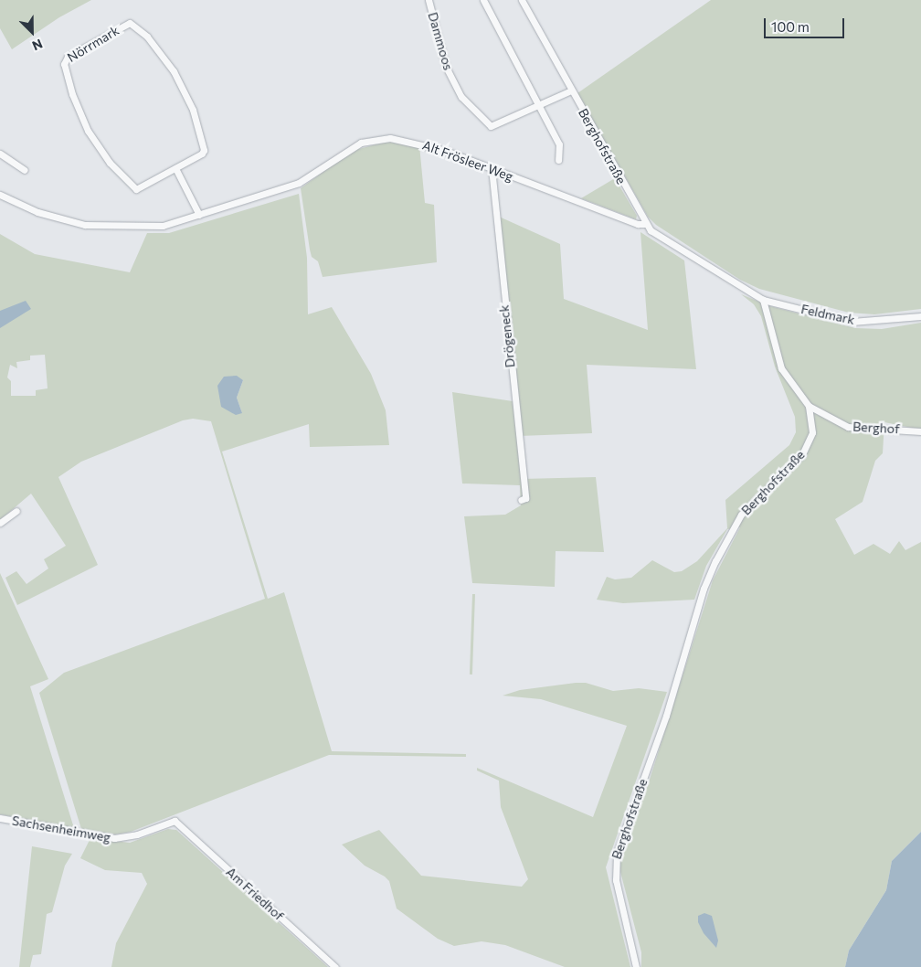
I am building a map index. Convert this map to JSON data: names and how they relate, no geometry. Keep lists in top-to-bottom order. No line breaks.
{"streets":{"street":["Dammoos","Nörrmark","Berghofstraße","Alt Frösleer Weg","Feldmark","Drögeneck","Berghof","Sachsenheimweg","Am Friedhof"]},"crossings":[["Dammoos","Berghofstraße"],["Berghofstraße","Alt Frösleer Weg"],["Berghofstraße","Feldmark"],["Berghofstraße","Berghof"],["Alt Frösleer Weg","Drögeneck"],["Sachsenheimweg","Am Friedhof"]],"scale_bar":"100 m","north":"bottom right"}
